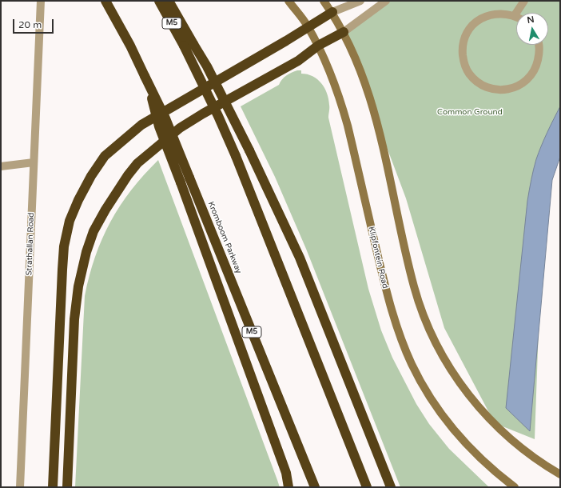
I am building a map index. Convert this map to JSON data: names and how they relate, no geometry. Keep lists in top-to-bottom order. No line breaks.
{"streets":{"highway":["M5","Kromboom Parkway"],"main road":["Klipfontein Road"],"street":["Strathallan Road"]},"parks":["Common Ground"],"scale_bar":"20 m","north":"top"}
